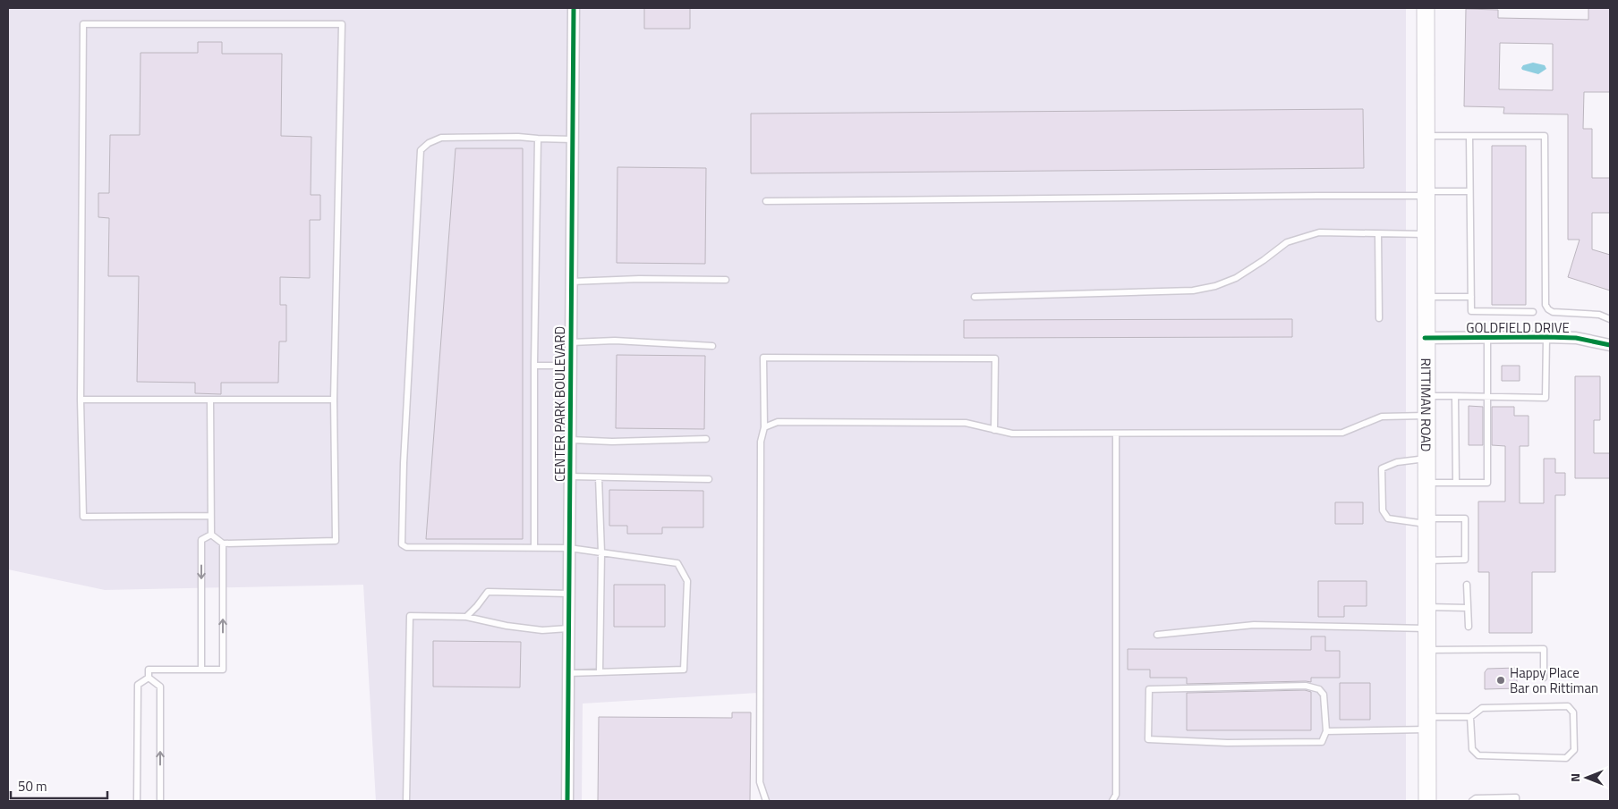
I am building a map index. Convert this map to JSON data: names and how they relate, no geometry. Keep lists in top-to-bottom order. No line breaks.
{"streets":{"main road":["RITTIMAN ROAD"],"street":["GOLDFIELD DRIVE","CENTER PARK BOULEVARD"]},"crossings":[["GOLDFIELD DRIVE","RITTIMAN ROAD"]],"places":["Happy Place Bar on Rittiman"],"scale_bar":"50 m","north":"left"}
